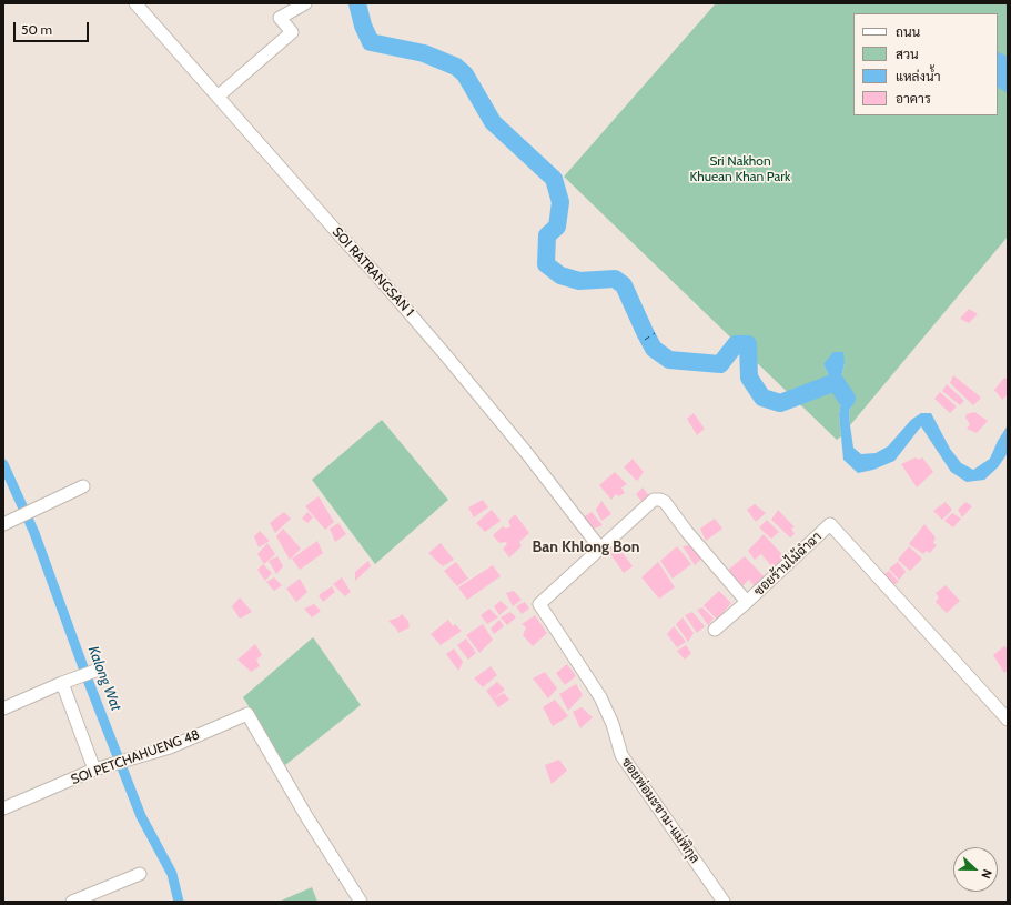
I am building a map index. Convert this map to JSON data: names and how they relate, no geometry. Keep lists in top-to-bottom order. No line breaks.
{"streets":{"street":["SOI RATRANGSAN 1","ซอยร้านไม้ฉำฉา","SOI PETCHAHUENG 48","ซอยพ่อมะขาม-แม่พิกุล"]},"crossings":[["SOI RATRANGSAN 1","ซอยร้านไม้ฉำฉา"],["SOI RATRANGSAN 1","ซอยพ่อมะขาม-แม่พิกุล"],["ซอยร้านไม้ฉำฉา","ซอยพ่อมะขาม-แม่พิกุล"]],"districts":["Ban Khlong Bon"],"water":["Kalong Wat"],"parks":["Sri Nakhon Khuean Khan Park"],"legend":["ถนน","สวน","แหล่งน้ำ","อาคาร"],"scale_bar":"50 m","north":"right"}
